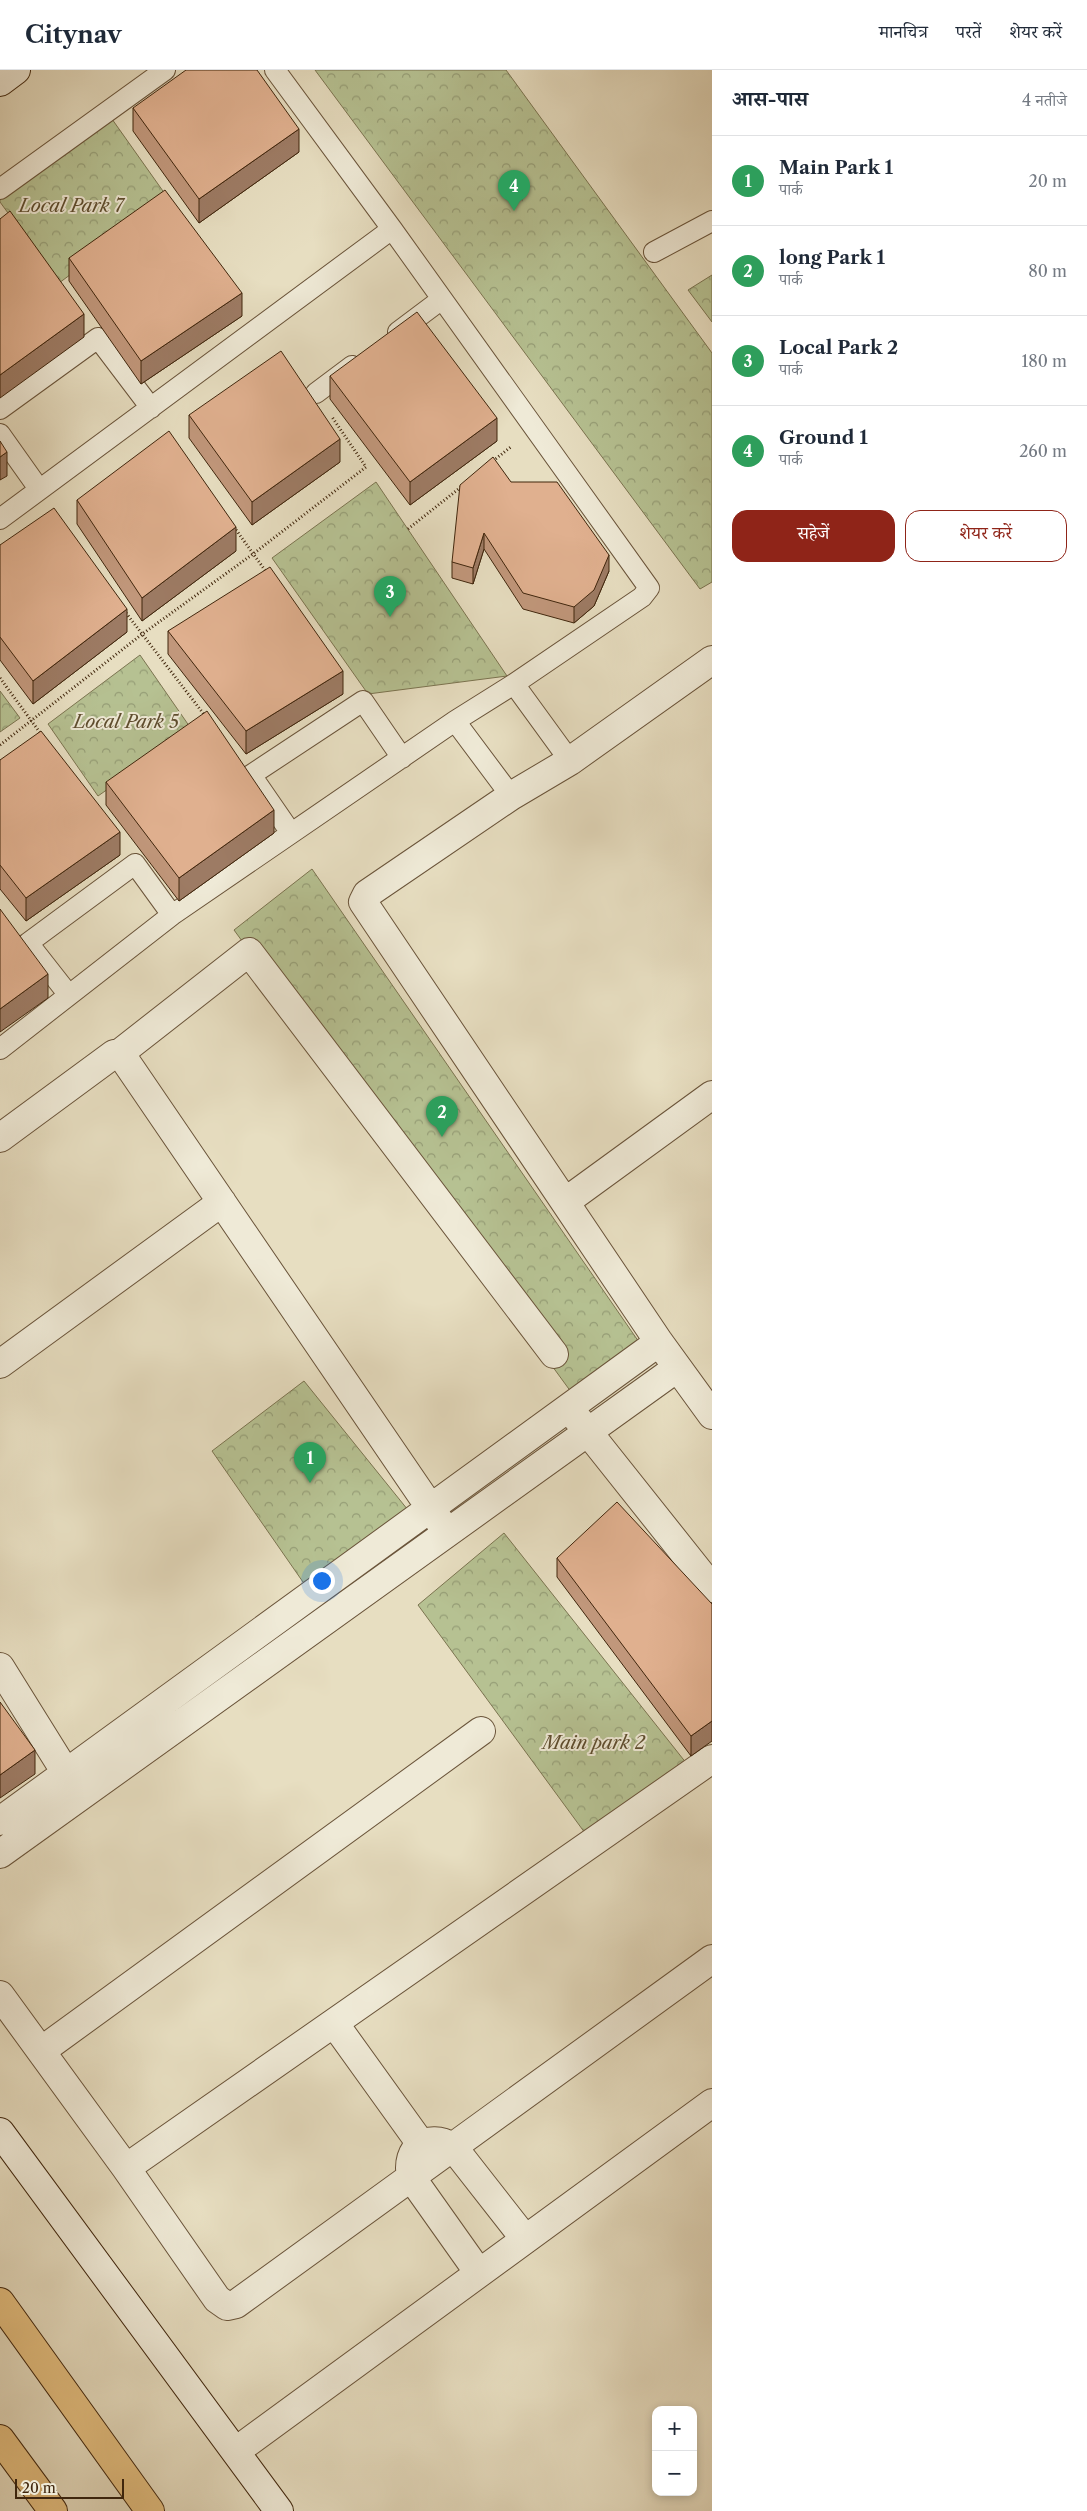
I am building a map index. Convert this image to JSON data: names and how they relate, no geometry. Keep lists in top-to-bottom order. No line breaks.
{"parks":["Local Park 7","Local Park 5","Main park 2"],"scale_bar":"20 m","page":{"header":"Citynav","nav":["मानचित्र","परतें","शेयर करें"],"heading":["आस-पास","4 नतीजे"],"list":[{"mark":"1","name":"Main Park 1","note":"पार्क","value":"20 m"},{"mark":"2","name":"long Park 1","note":"पार्क","value":"80 m"},{"mark":"3","name":"Local Park 2","note":"पार्क","value":"180 m"},{"mark":"4","name":"Ground 1","note":"पार्क","value":"260 m"}],"pins":["4","3","2","1"],"buttons":["सहेजें","शेयर करें"],"map_buttons":["+","−"],"scale":"20 m"}}
